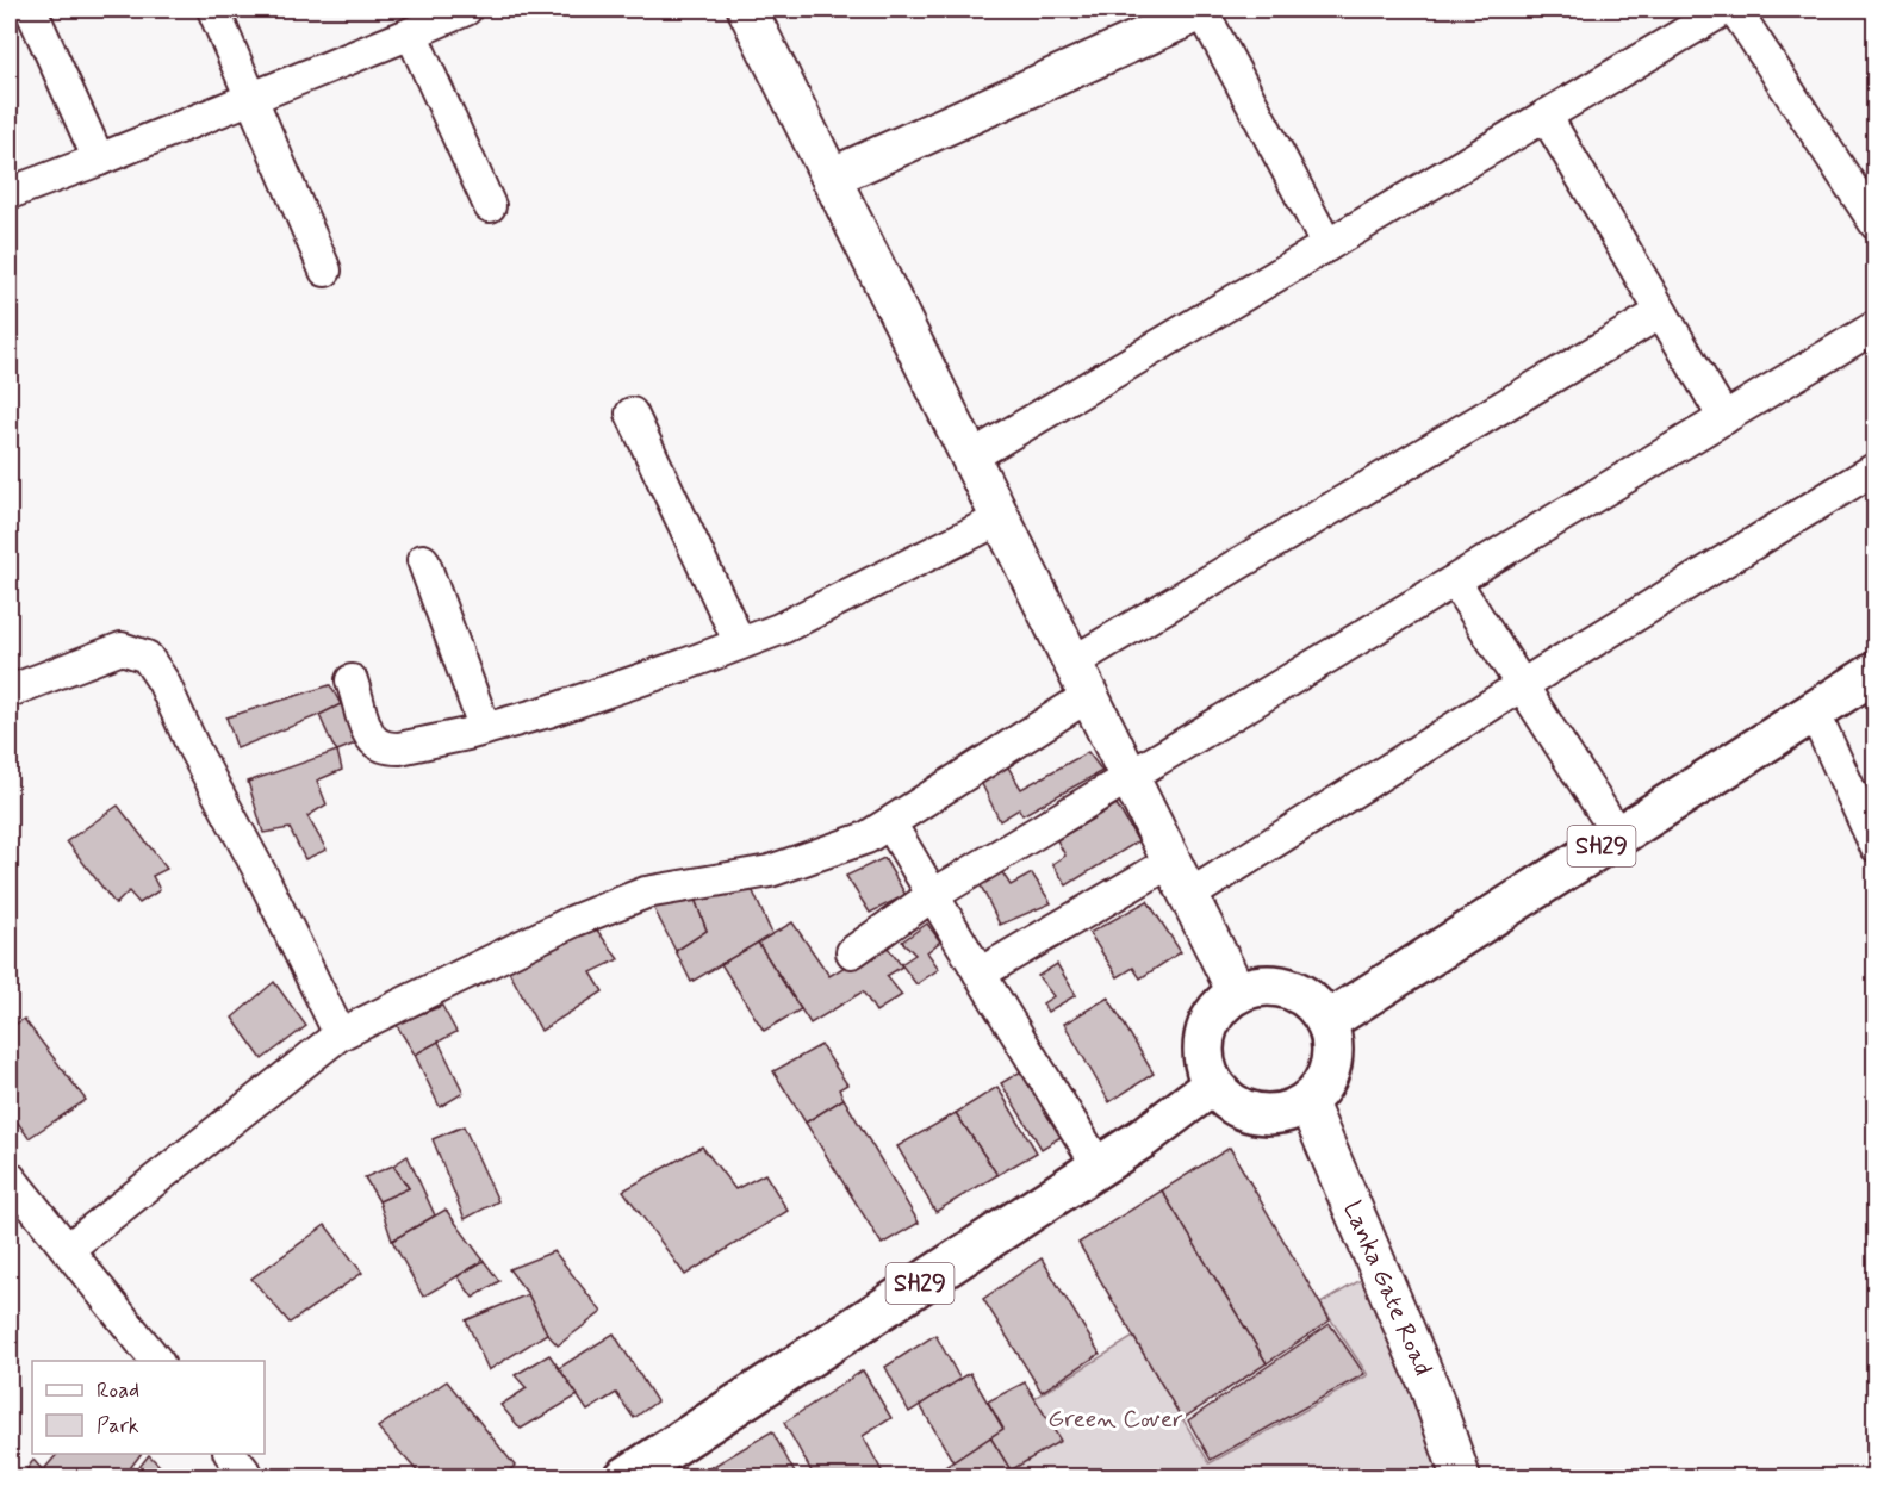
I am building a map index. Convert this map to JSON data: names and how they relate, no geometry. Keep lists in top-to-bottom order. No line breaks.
{"streets":{"main road":["SH29"],"street":["Lanka Gate Road"]},"crossings":[["SH29","Lanka Gate Road"]],"parks":["Green Cover"],"legend":["Road","Park"]}
